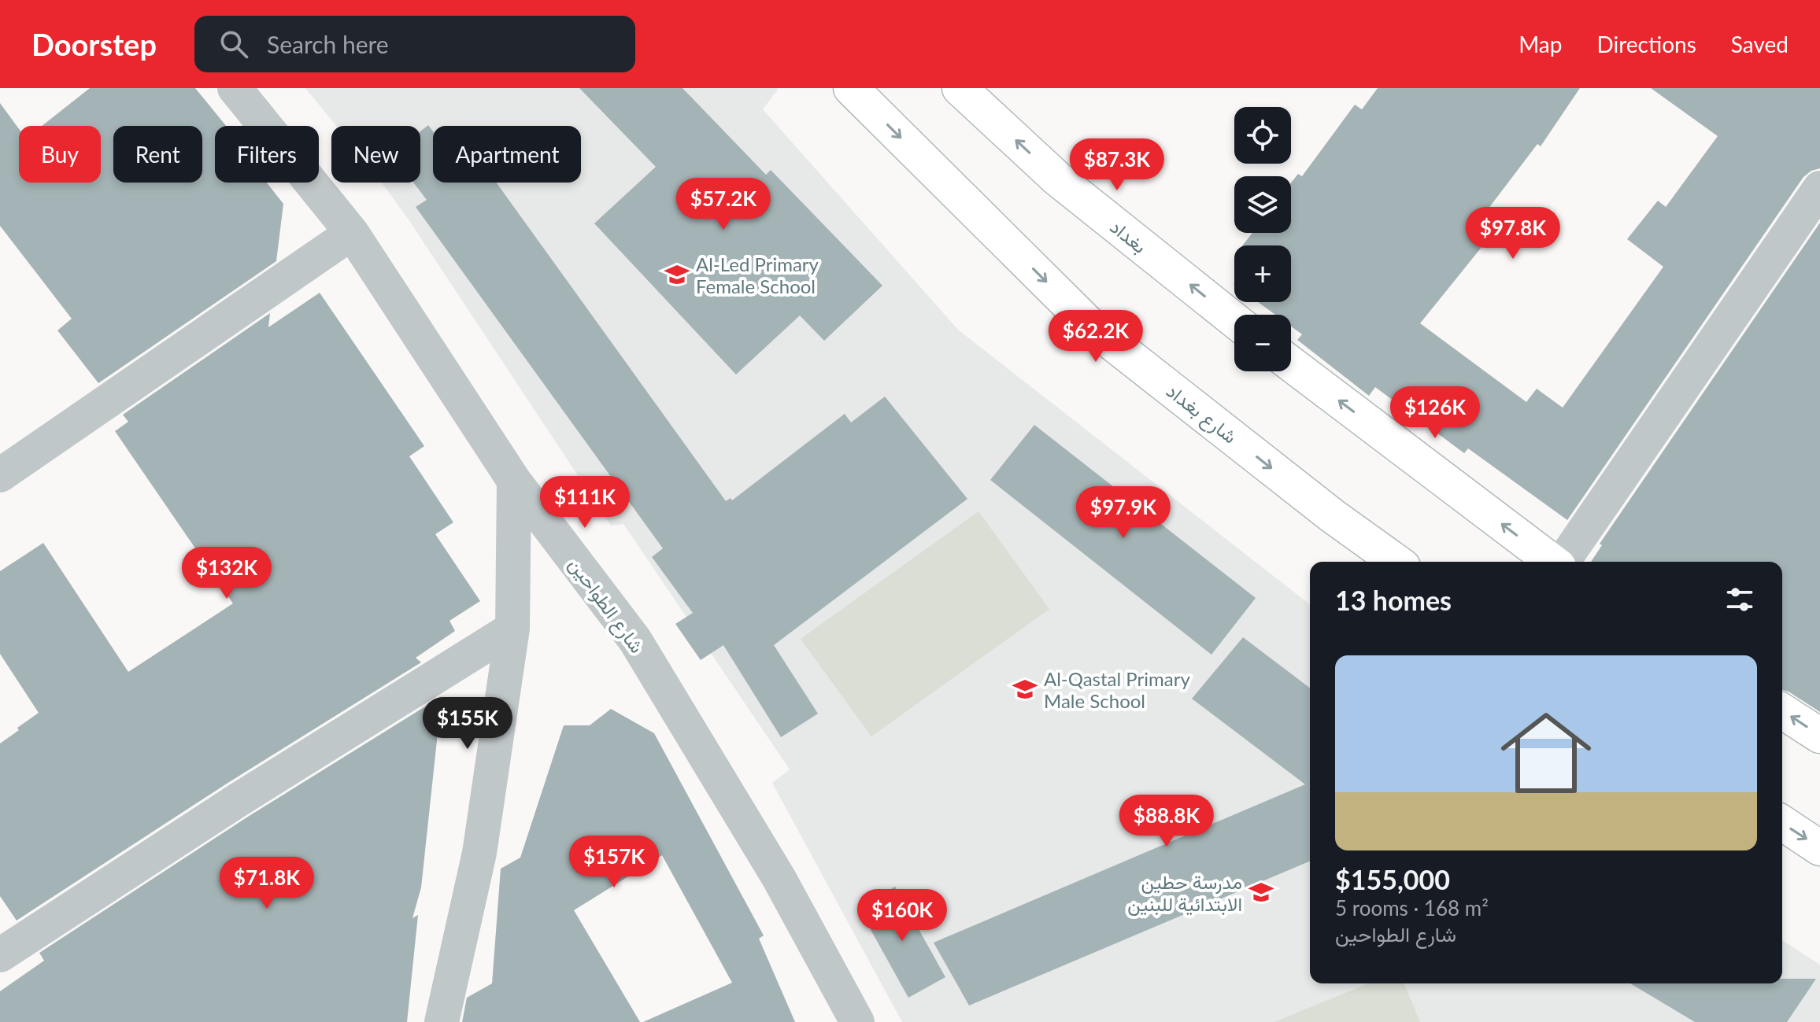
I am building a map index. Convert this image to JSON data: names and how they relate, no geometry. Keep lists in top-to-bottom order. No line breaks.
{"streets":{"main road":["بغداد","شارع بغداد"],"street":["شارع الطواحين"]},"one_way":["بغداد","شارع بغداد"],"places":{"school or university":["Al-Led Primary Female School","Al-Qastal Primary Male School","مدرسة حطين الابتدائية للبنين"]},"page":{"header":"Doorstep","search":"Search here","nav":["Map","Directions","Saved"],"map_buttons":["+","−"],"chip":["Buy","Rent","Filters","New","Apartment"],"price":["$87.3K","$57.2K","$97.8K","$62.2K","$126K","$111K","$97.9K","$132K","$155K","$88.8K","$157K","$71.8K","$160K"],"heading":"13 homes","list":[{"name":"$155,000","note":"5 rooms · 168 m² · شارع الطواحين"}]}}
